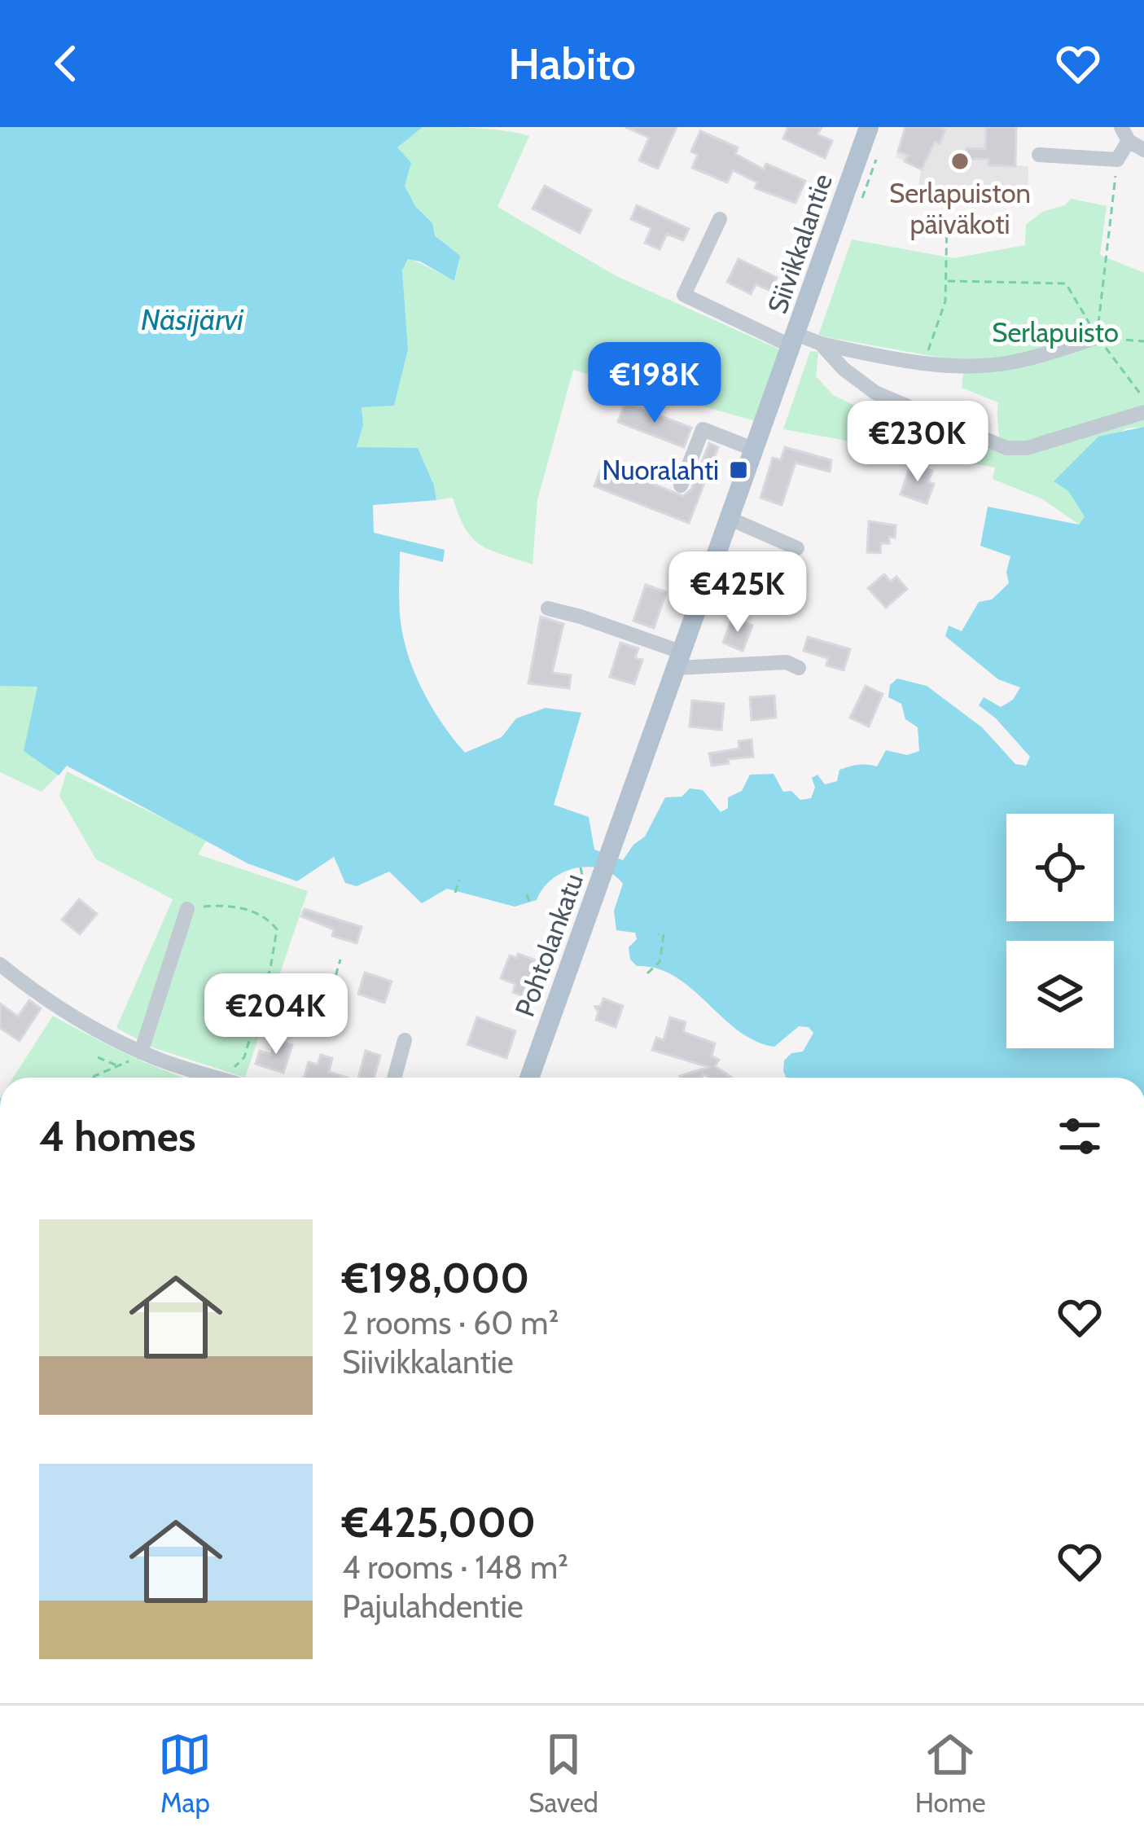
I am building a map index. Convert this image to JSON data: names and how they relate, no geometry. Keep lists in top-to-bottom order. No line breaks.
{"streets":{"main road":["Siivikkalantie","Pohtolankatu"]},"crossings":[["Siivikkalantie","Pohtolankatu"]],"water":["Näsijärvi"],"parks":["Serlapuisto"],"places":{"other":["Serlapuiston päiväkoti"],"transit":["Nuoralahti"]},"page":{"header":"Habito","price":["€198K","€230K","€425K","€204K"],"heading":"4 homes","list":[{"name":"€198,000","note":"2 rooms · 60 m² · Siivikkalantie"},{"name":"€425,000","note":"4 rooms · 148 m² · Pajulahdentie"}],"tabs":["Map","Saved","Home"]}}
